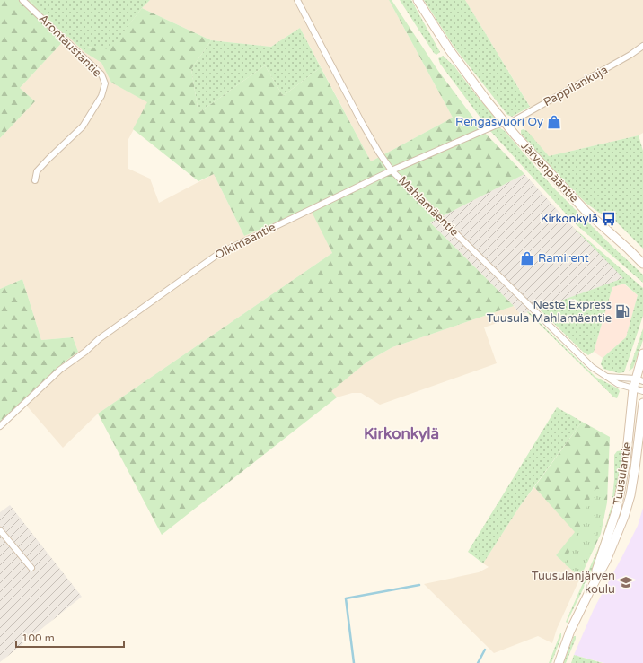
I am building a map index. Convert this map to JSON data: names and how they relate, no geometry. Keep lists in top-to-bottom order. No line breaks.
{"streets":{"main road":["Järvenpääntie","Tuusulantie"],"street":["Arontaustantie","Pappilankuja","Mahlamäentie","Olkimaantie"]},"crossings":[["Pappilankuja","Järvenpääntie"],["Pappilankuja","Olkimaantie"],["Järvenpääntie","Olkimaantie"],["Mahlamäentie","Olkimaantie"],["Mahlamäentie","Tuusulantie"]],"districts":["Kirkonkylä"],"places":{"shop":["Rengasvuori Oy","Ramirent"],"bus stop":["Kirkonkylä"],"fuel station":["Neste Express Tuusula Mahlamäentie"],"school or university":["Tuusulanjärven koulu"]},"scale_bar":"100 m"}
